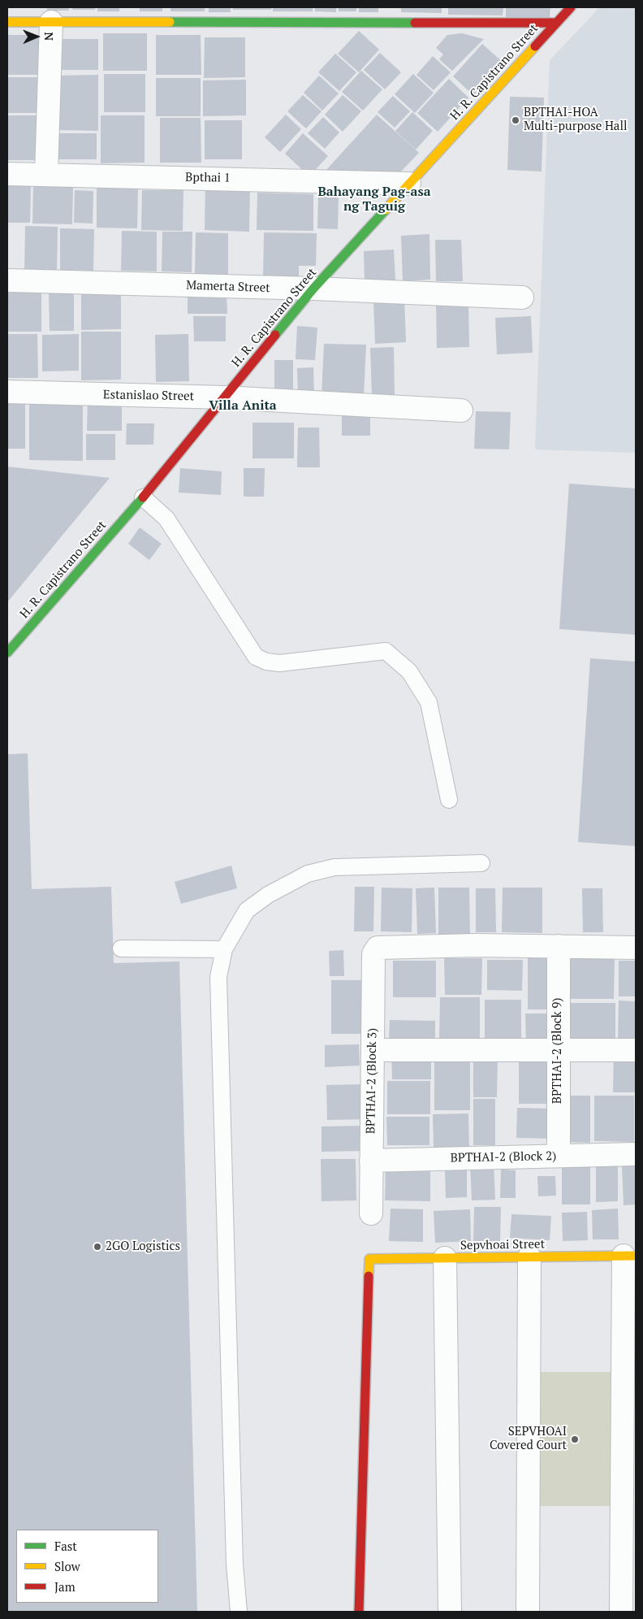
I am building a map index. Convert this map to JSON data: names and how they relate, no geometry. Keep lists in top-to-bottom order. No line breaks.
{"streets":{"street":["H. R. Capistrano Street","Bpthai 1","Mamerta Street","Estanislao Street","BPTHAI-2 (Block 9)","BPTHAI-2 (Block 3)","BPTHAI-2 (Block 2)","Sepvhoai Street"]},"crossings":[["H. R. Capistrano Street","Bpthai 1"],["H. R. Capistrano Street","Mamerta Street"],["H. R. Capistrano Street","Estanislao Street"],["BPTHAI-2 (Block 9)","BPTHAI-2 (Block 3)"],["BPTHAI-2 (Block 9)","BPTHAI-2 (Block 2)"],["BPTHAI-2 (Block 3)","BPTHAI-2 (Block 2)"]],"districts":["Bahayang Pag-asa ng Taguig","Villa Anita"],"places":["BPTHAI-HOA Multi-purpose Hall","2GO Logistics","SEPVHOAI Covered Court"],"legend":["Fast","Slow","Jam"],"north":"right"}
